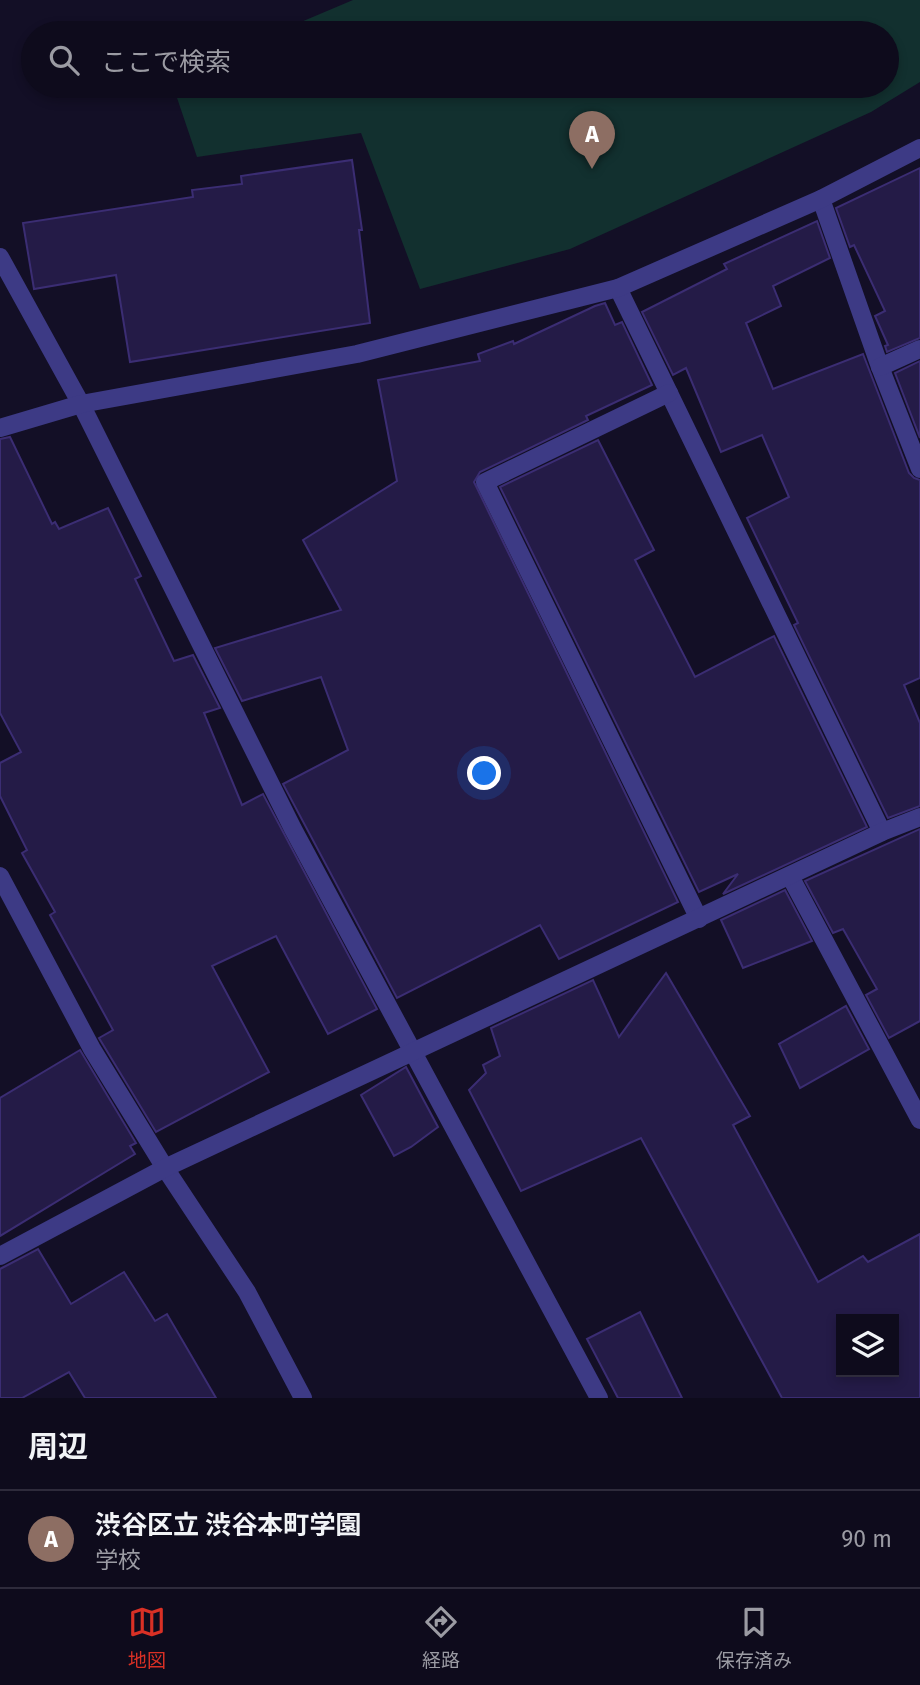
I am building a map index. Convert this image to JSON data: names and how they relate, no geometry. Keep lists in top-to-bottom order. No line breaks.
{"page":{"search":"ここで検索","pins":"A","heading":"周辺","list":[{"mark":"A","name":"渋谷区立 渋谷本町学園","note":"学校","value":"90 m"}],"nav":["地図","経路","保存済み"]}}
